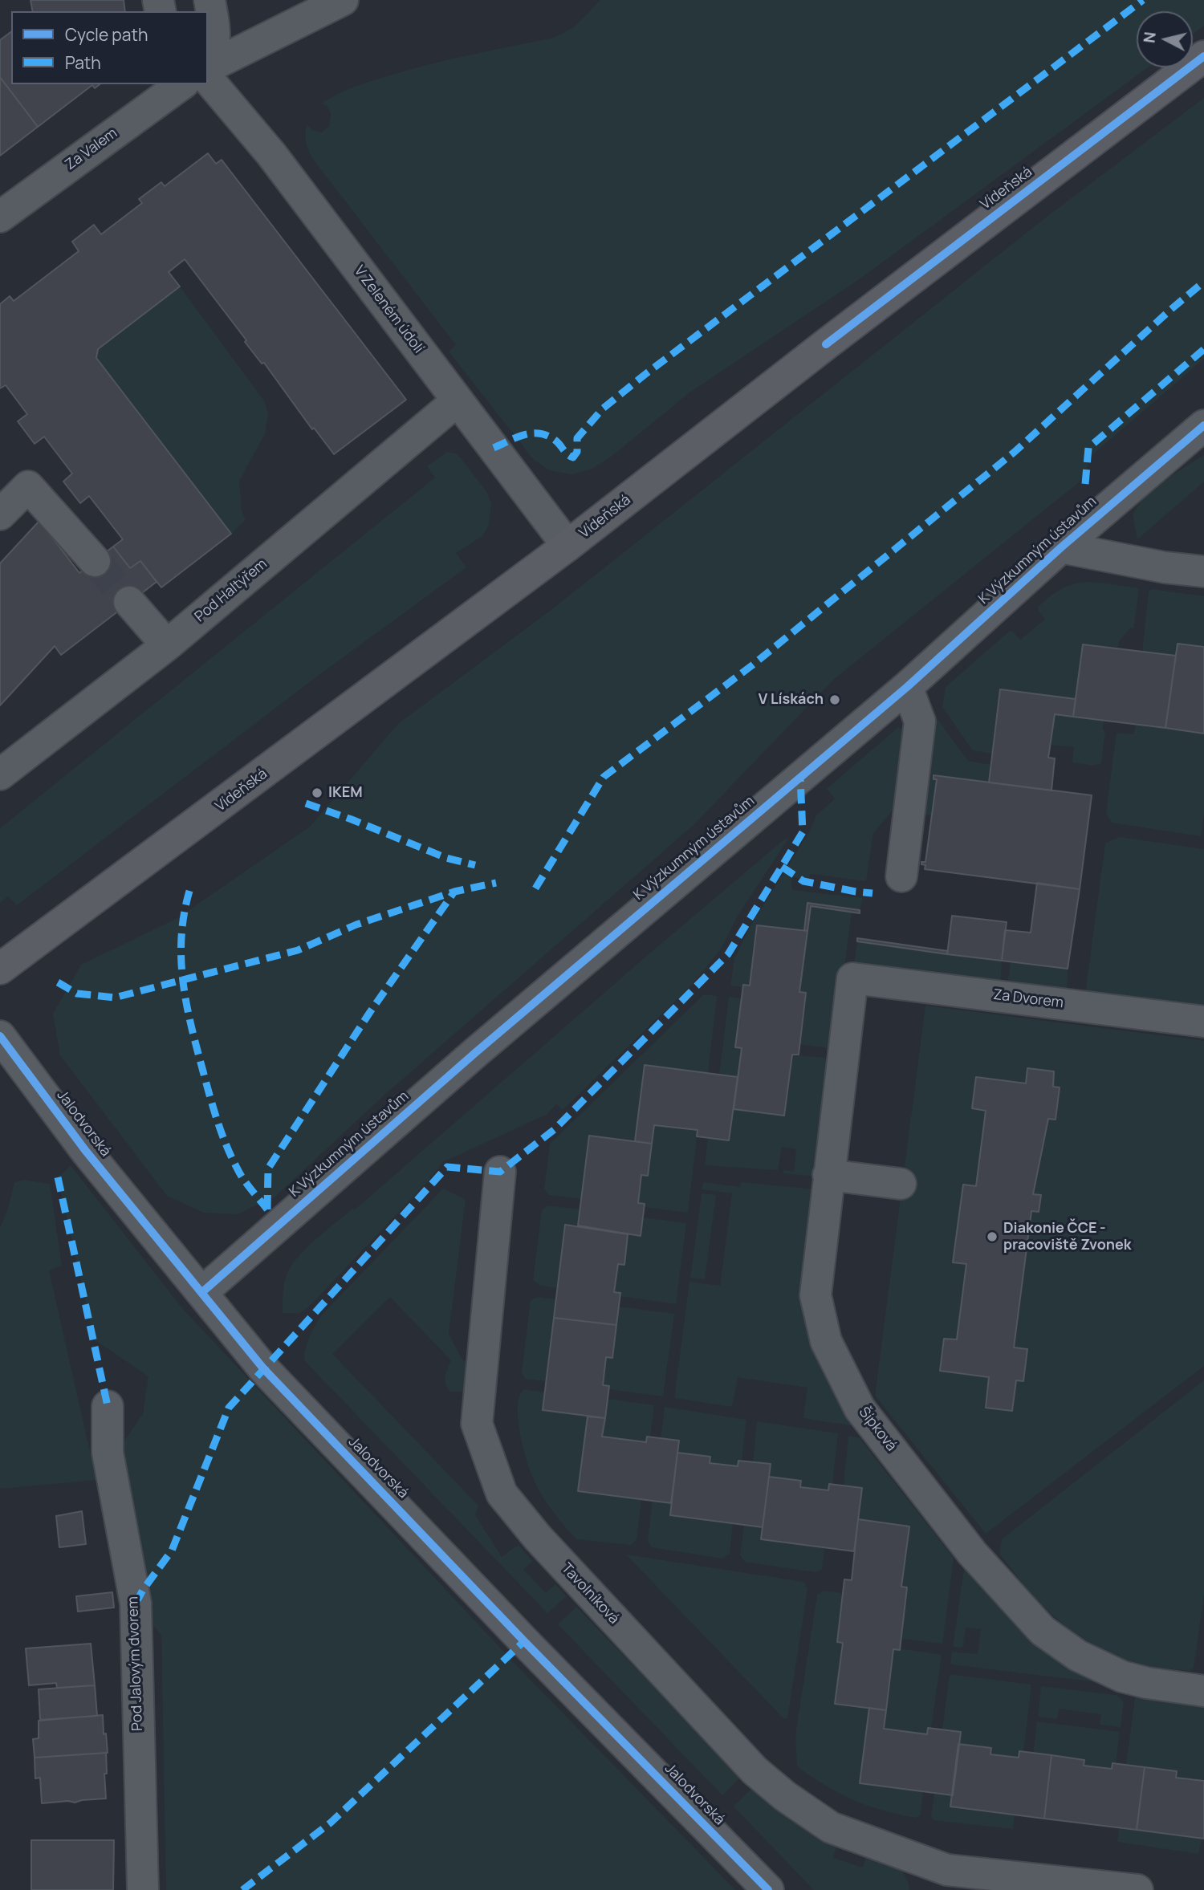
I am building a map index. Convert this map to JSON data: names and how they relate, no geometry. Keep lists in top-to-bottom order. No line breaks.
{"streets":{"main road":["Vídeňská"],"street":["Za Valem","V Zeleném údolí","K Výzkumným ústavům","Pod Haltýřem","Za Dvorem","Jalodvorská","Šípková","Tavolníková","Pod Jalovým dvorem"]},"crossings":[["Vídeňská","V Zeleném údolí"],["V Zeleném údolí","Pod Haltýřem"],["K Výzkumným ústavům","Jalodvorská"],["Za Dvorem","Šípková"]],"places":["V Lískách","IKEM","Diakonie ČCE - pracoviště Zvonek"],"legend":["Cycle path","Path"],"north":"left"}
